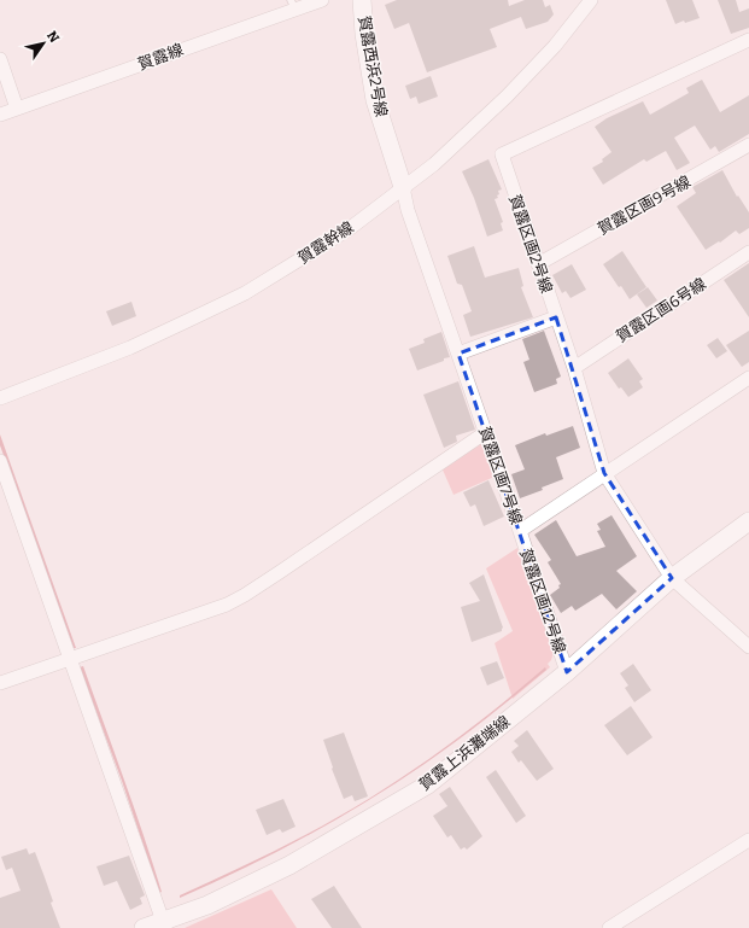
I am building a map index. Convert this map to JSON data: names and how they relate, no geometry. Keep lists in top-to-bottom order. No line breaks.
{"streets":{"street":["賀露線","賀露西浜2号線","賀露区画9号線","賀露幹線","賀露区画2号線","賀露区画6号線","賀露区画7号線","賀露区画12号線","賀露上浜灘端線"]},"crossings":[["賀露西浜2号線","賀露幹線"],["賀露西浜2号線","賀露区画7号線"],["賀露区画9号線","賀露区画2号線"],["賀露幹線","賀露区画7号線"],["賀露区画2号線","賀露区画6号線"],["賀露区画2号線","賀露区画7号線"],["賀露区画2号線","賀露上浜灘端線"],["賀露区画7号線","賀露区画12号線"],["賀露区画12号線","賀露上浜灘端線"]],"north":"top right"}
